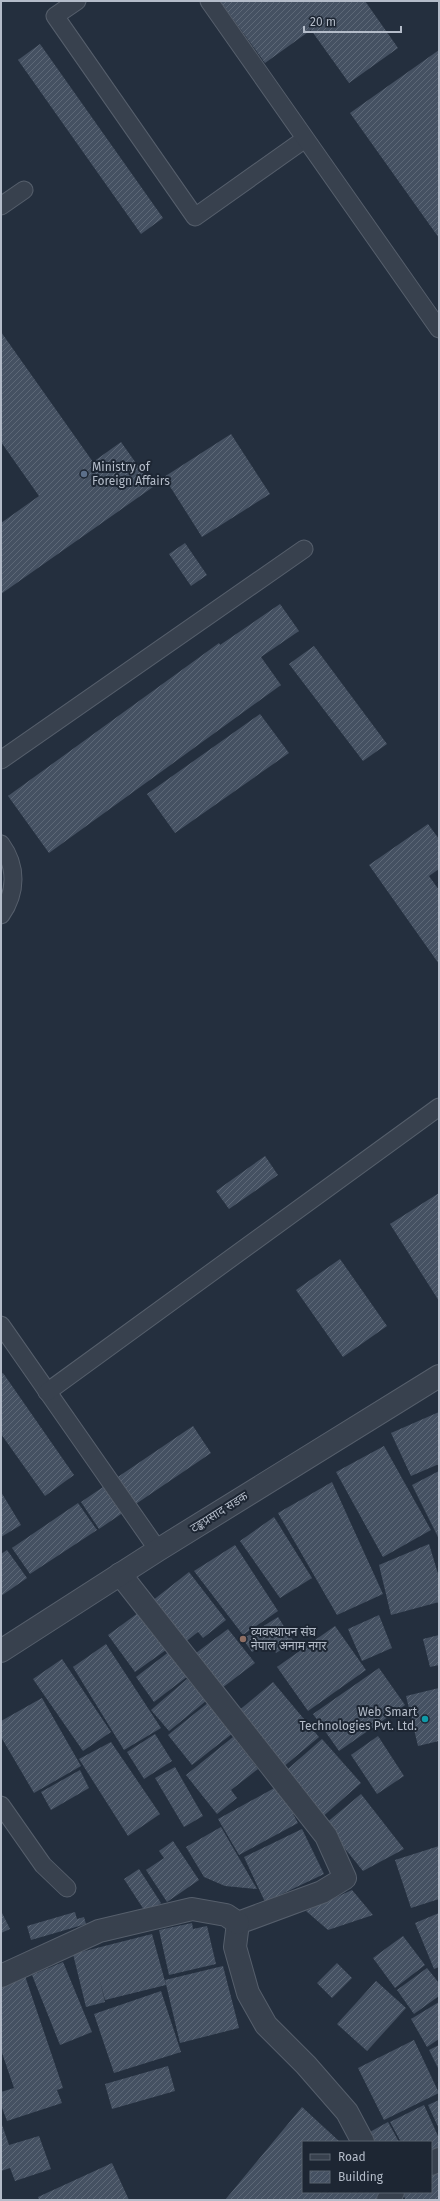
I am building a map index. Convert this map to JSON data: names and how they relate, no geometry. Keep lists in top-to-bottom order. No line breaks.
{"streets":{"street":["टङ्कप्रसाद सडक"]},"places":["Ministry of Foreign Affairs","व्यवस्थापन संघ नेपाल अनाम नगर","Web Smart Technologies Pvt. Ltd."],"legend":["Road","Building"],"scale_bar":"20 m"}
